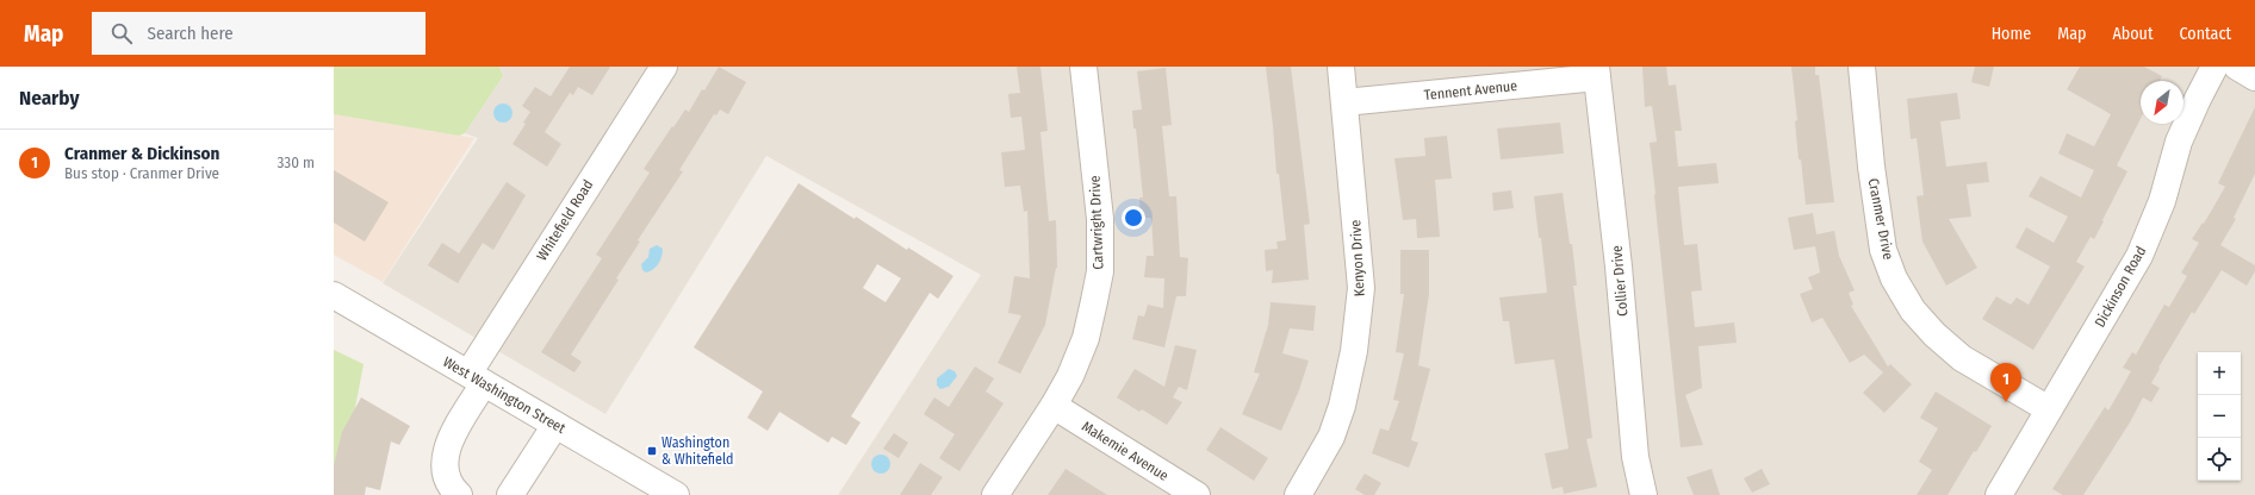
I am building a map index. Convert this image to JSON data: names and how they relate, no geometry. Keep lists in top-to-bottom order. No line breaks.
{"streets":{"street":["Tennent Avenue","Cranmer Drive","Whitefield Road","Cartwright Drive","Kenyon Drive","Collier Drive","Dickinson Road","West Washington Street","Makemie Avenue"]},"crossings":[["Tennent Avenue","Kenyon Drive"],["Tennent Avenue","Collier Drive"],["Cranmer Drive","Dickinson Road"],["Whitefield Road","West Washington Street"],["Cartwright Drive","Makemie Avenue"]],"places":{"transit":["Washington & Whitefield"]},"north":"bottom left","page":{"header":"Map","search":"Search here","nav":["Home","Map","About","Contact"],"heading":"Nearby","list":[{"mark":"1","name":"Cranmer & Dickinson","note":"Bus stop · Cranmer Drive","value":"330 m"}],"map_buttons":["+","−"],"pins":"1"}}
